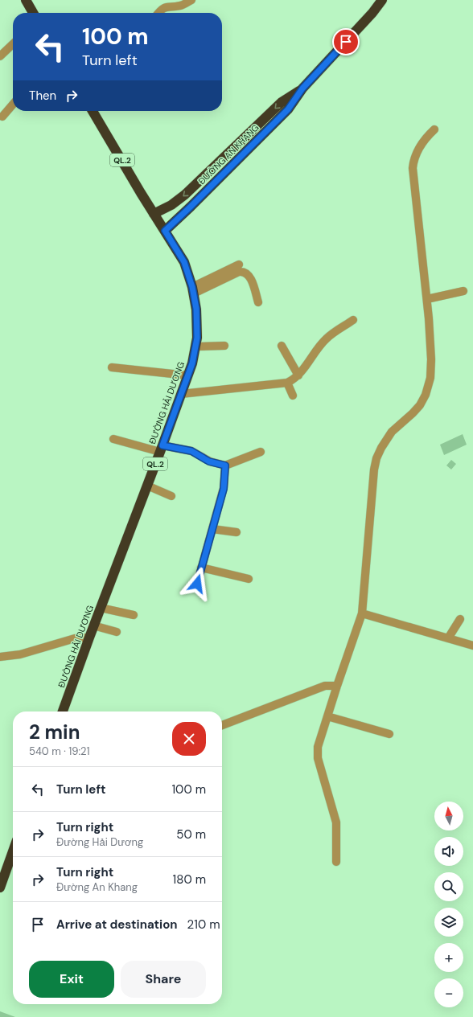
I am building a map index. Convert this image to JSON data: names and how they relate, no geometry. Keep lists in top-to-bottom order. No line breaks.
{"streets":{"highway":["ĐƯỜNG AN KHANG","QL.2","ĐƯỜNG HẢI DƯƠNG"]},"crossings":[["ĐƯỜNG AN KHANG","ĐƯỜNG HẢI DƯƠNG"]],"north":"top","page":{"turn":["100 m","Turn left"],"then":"Then","heading":["2 min","540 m · 19:21"],"list":[{"name":"Turn left","value":"100 m"},{"name":"Turn right","note":"Đường Hải Dương","value":"50 m"},{"name":"Turn right","note":"Đường An Khang","value":"180 m"},{"name":"Arrive at destination","value":"210 m"}],"map_buttons":["+","−"],"buttons":["Exit","Share"]}}
